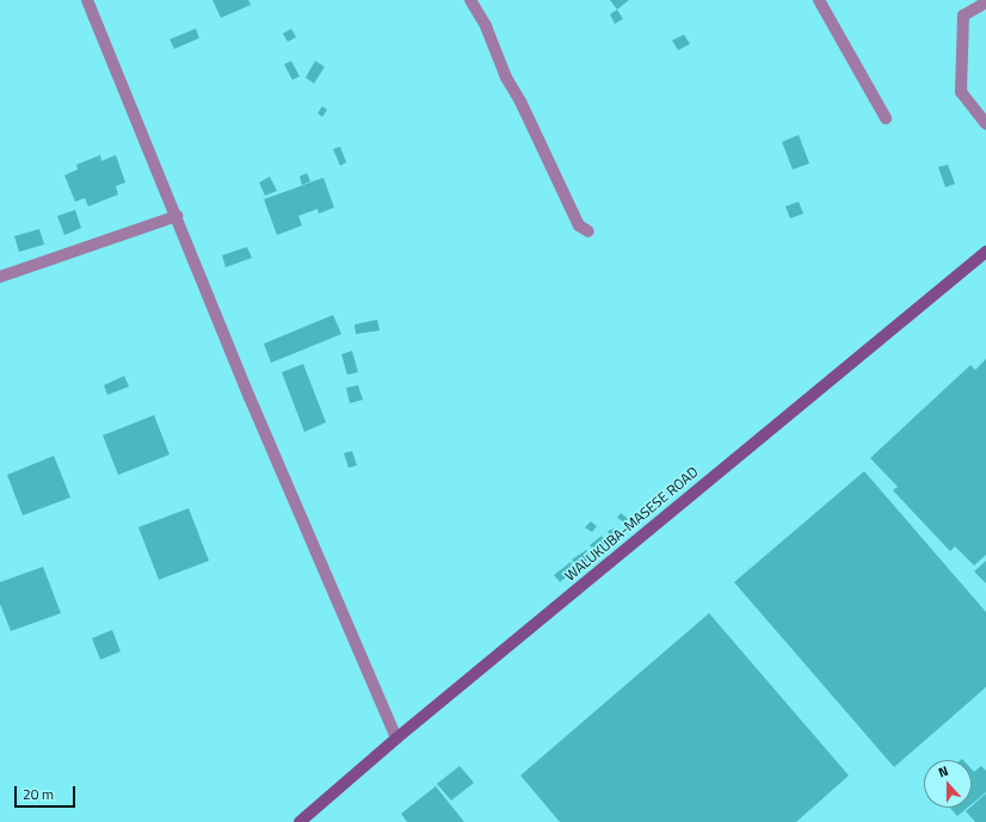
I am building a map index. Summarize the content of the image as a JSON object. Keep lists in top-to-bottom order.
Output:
{
  "streets": {
    "street": ["WALUKUBA-MASESE ROAD"]
  },
  "scale_bar": "20 m",
  "north": "top"
}
